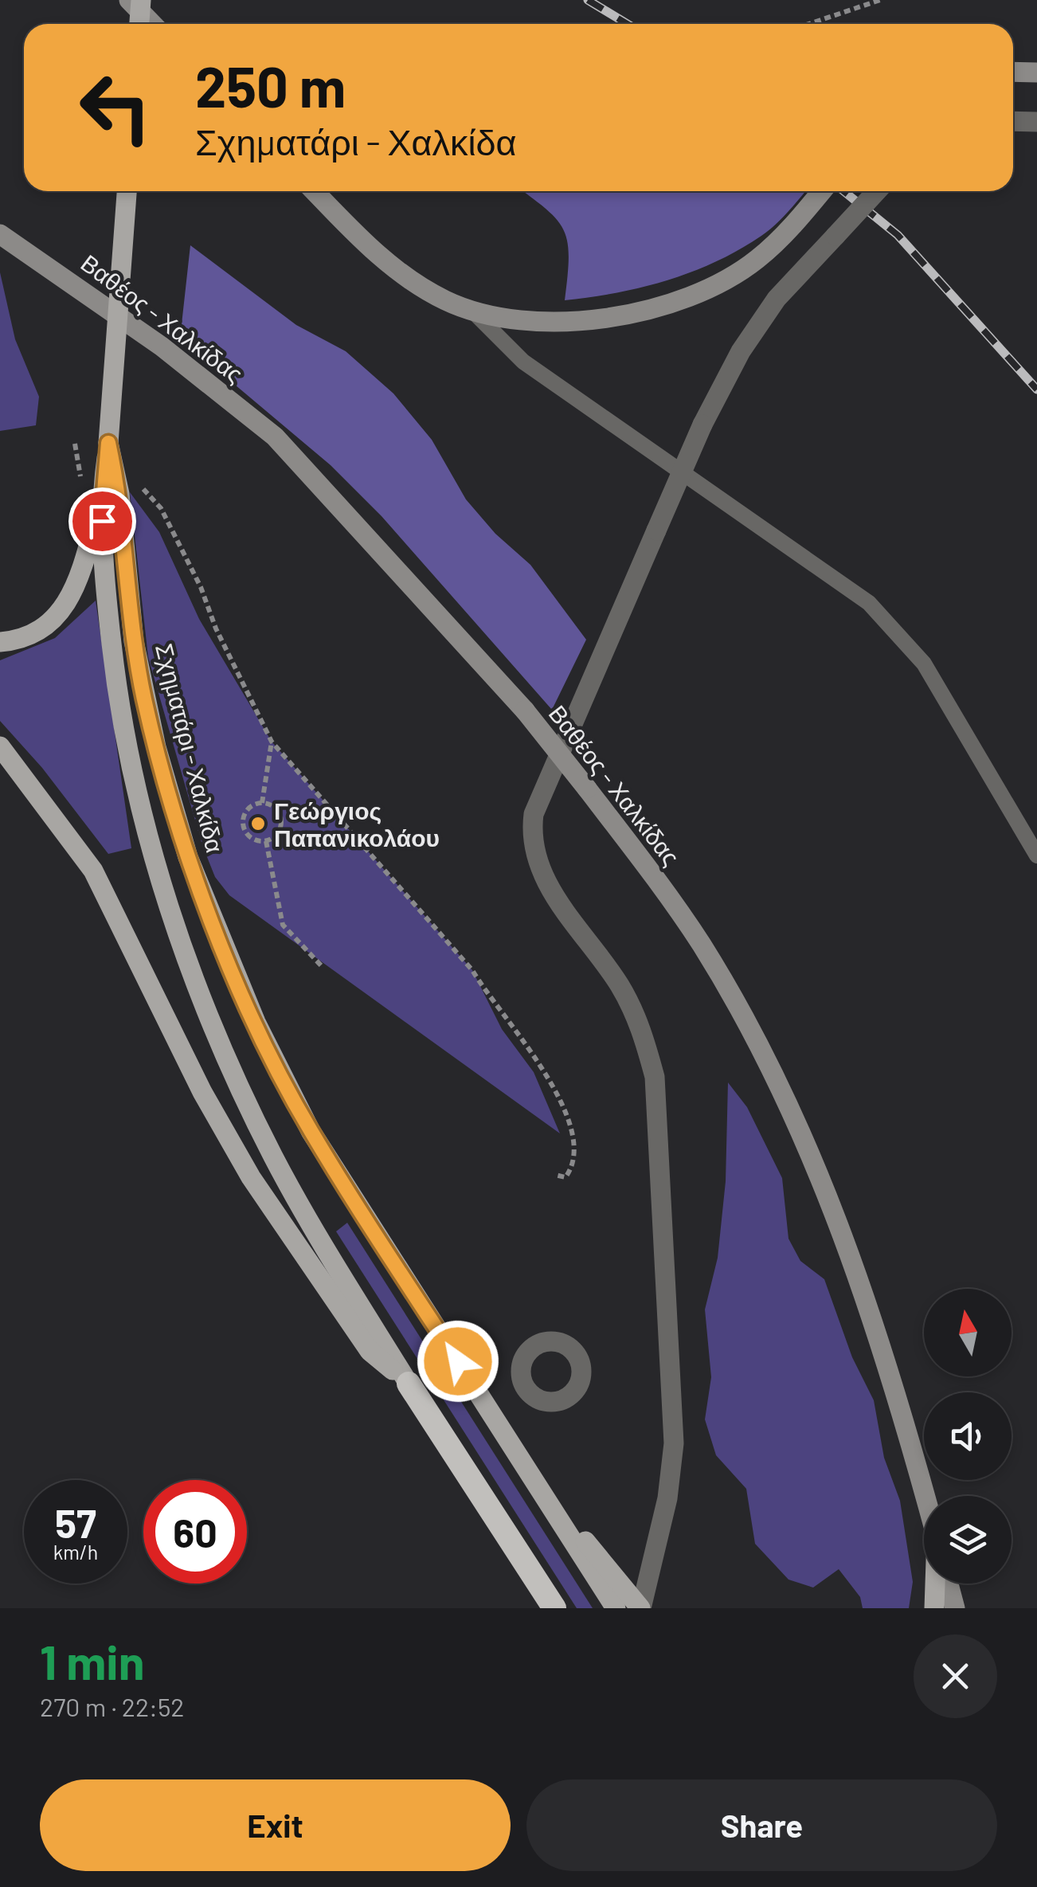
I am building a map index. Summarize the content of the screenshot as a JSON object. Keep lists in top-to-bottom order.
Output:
{
  "streets": {
    "main road": ["Βαθέος - Χαλκίδας", "Σχηματάρι - Χαλκίδα"]
  },
  "places": ["Γεώργιος Παπανικολάου"],
  "north": "top",
  "page": {
    "turn": ["250 m", "Σχηματάρι - Χαλκίδα"],
    "speed": "57 km/h",
    "limit": "60",
    "heading": ["1 min", "270 m · 22:52"],
    "buttons": ["Exit", "Share"]
  }
}
